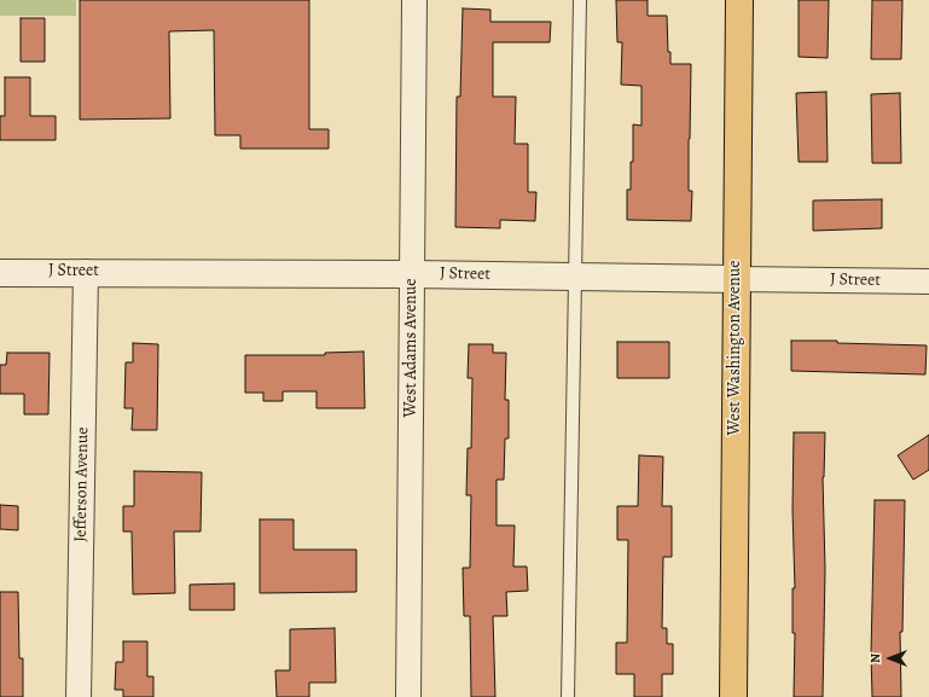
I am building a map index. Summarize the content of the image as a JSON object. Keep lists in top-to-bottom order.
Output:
{
  "streets": {
    "main road": ["West Washington Avenue"],
    "street": ["J Street", "West Adams Avenue", "Jefferson Avenue"]
  },
  "crossings": [
    ["J Street", "West Adams Avenue"],
    ["J Street", "West Washington Avenue"],
    ["J Street", "Jefferson Avenue"]
  ],
  "north": "left"
}
